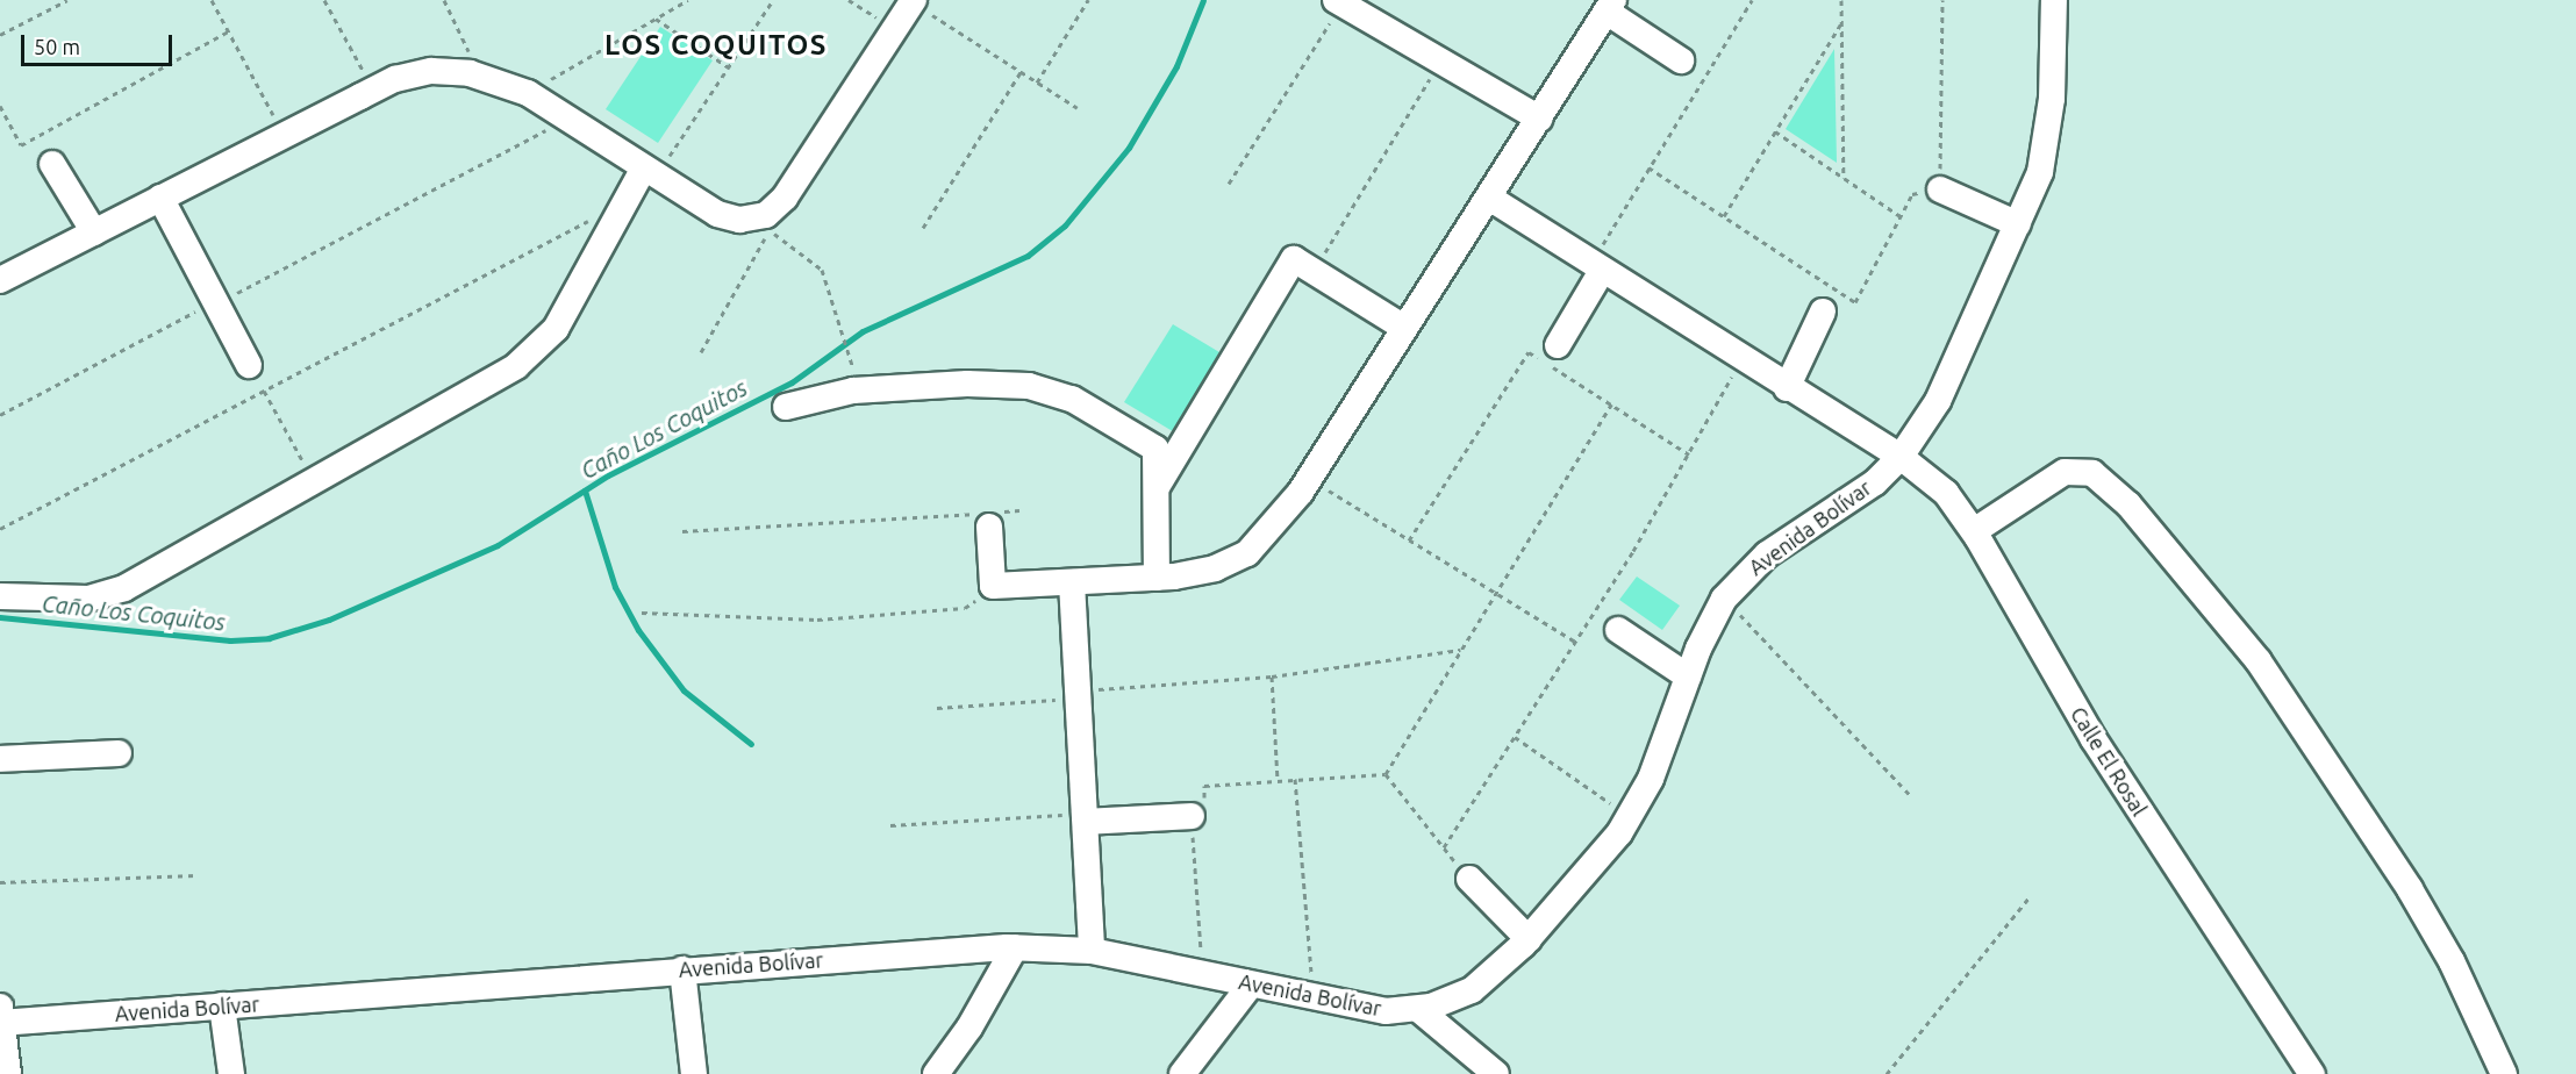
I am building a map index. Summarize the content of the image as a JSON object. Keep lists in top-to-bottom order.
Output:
{
  "streets": {
    "street": ["Avenida Bolívar", "Calle El Rosal"]
  },
  "crossings": [
    ["Avenida Bolívar", "Calle El Rosal"]
  ],
  "districts": ["LOS COQUITOS"],
  "water": ["Caño Los Coquitos"],
  "scale_bar": "50 m"
}
